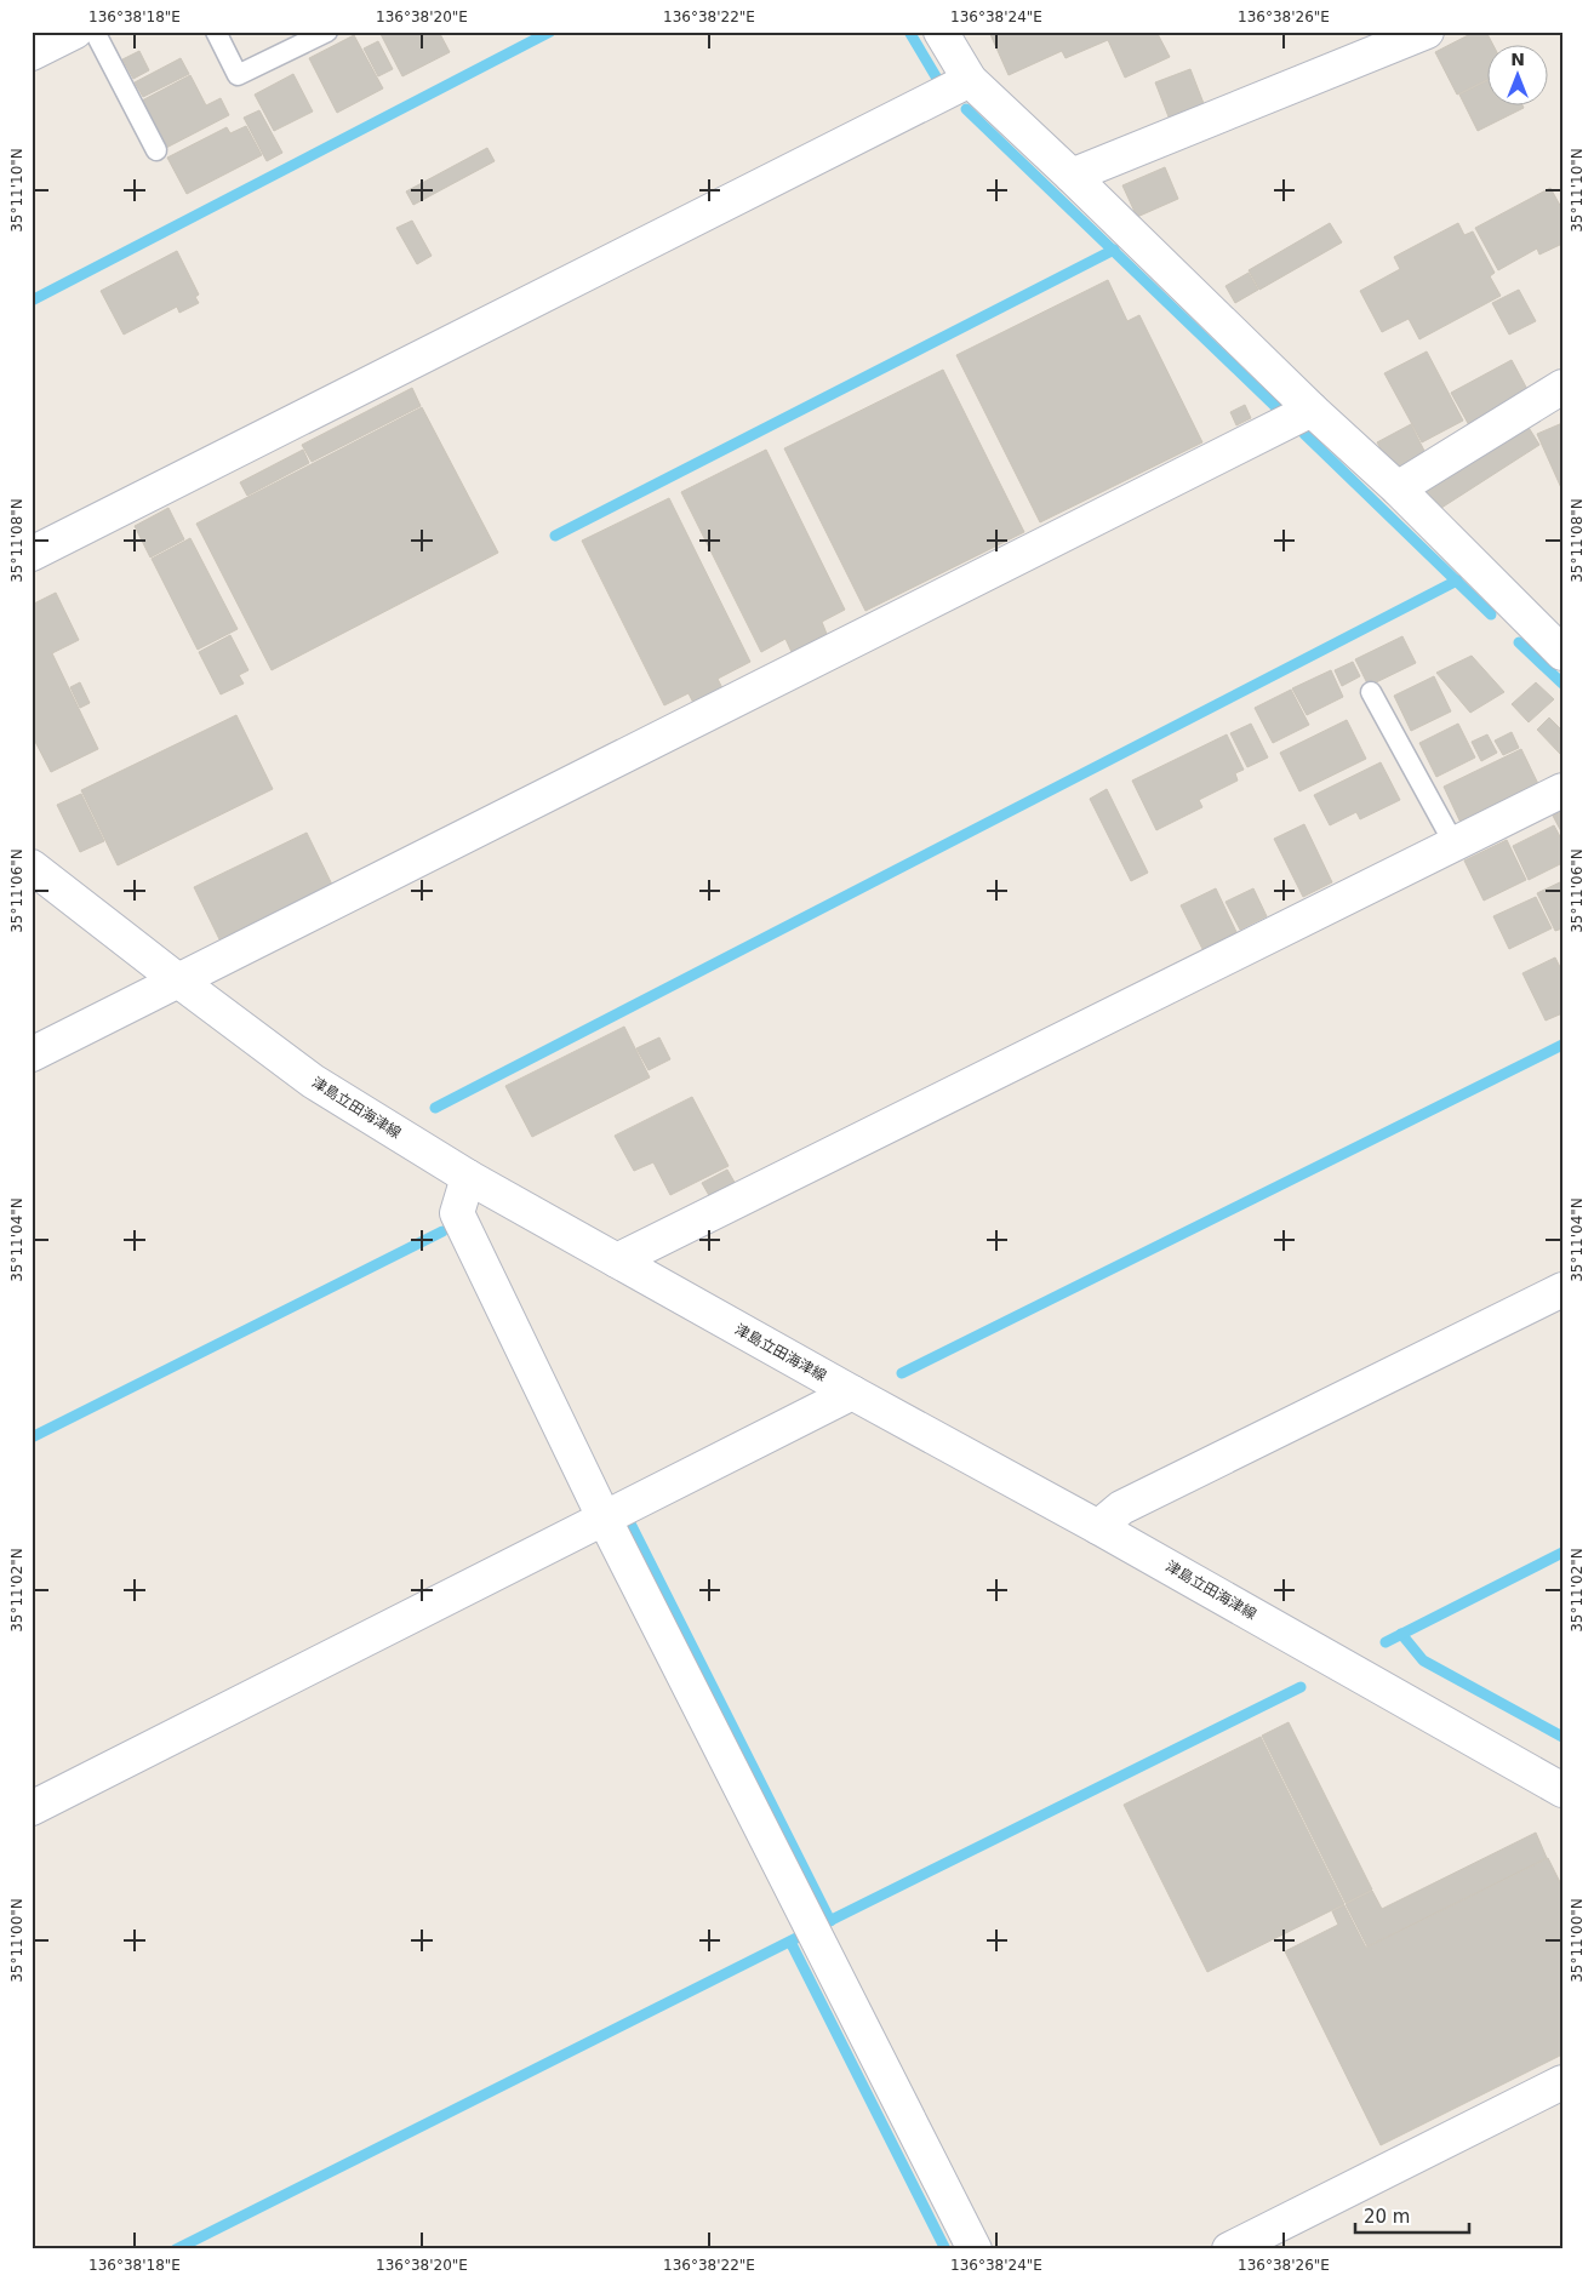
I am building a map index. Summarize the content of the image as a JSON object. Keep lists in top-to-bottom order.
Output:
{
  "streets": {
    "street": ["津島立田海津線"]
  },
  "scale_bar": "20 m",
  "north": "top",
  "coordinates": [
    "136°38'18\"E",
    "136°38'20\"E",
    "136°38'22\"E",
    "136°38'24\"E",
    "136°38'26\"E",
    "35°11'10\"N",
    "35°11'08\"N",
    "35°11'06\"N",
    "35°11'04\"N",
    "35°11'02\"N",
    "35°11'00\"N"
  ]
}
